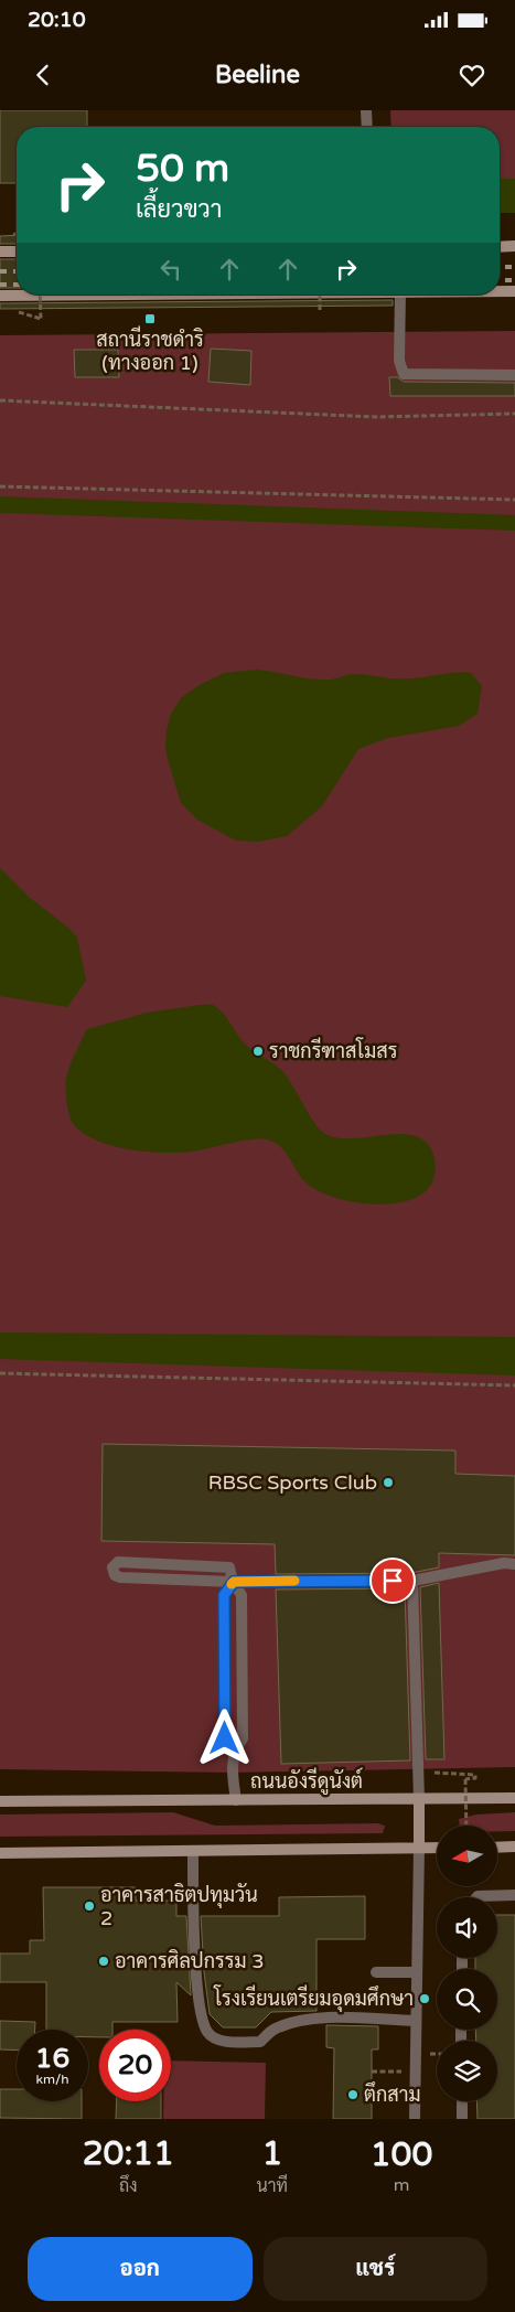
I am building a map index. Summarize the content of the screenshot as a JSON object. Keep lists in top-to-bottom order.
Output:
{
  "streets": {
    "main road": ["ถนนอังรีดูนังต์"]
  },
  "places": {
    "transit": ["สถานีราชดำริ (ทางออก 1)"],
    "other": [
      "ราชกรีฑาสโมสร",
      "RBSC Sports Club",
      "อาคารสาธิตปทุมวัน 2",
      "อาคารศิลปกรรม 3",
      "โรงเรียนเตรียมอุดมศึกษา",
      "ตึกสาม"
    ]
  },
  "north": "left",
  "page": {
    "status": "20:10",
    "header": "Beeline",
    "turn": ["50 m", "เลี้ยวขวา"],
    "speed": "16 km/h",
    "limit": "20",
    "eta": [
      "20:11",
      "ถึง",
      "1",
      "นาที",
      "100",
      "m"
    ],
    "buttons": ["ออก", "แชร์"]
  }
}
